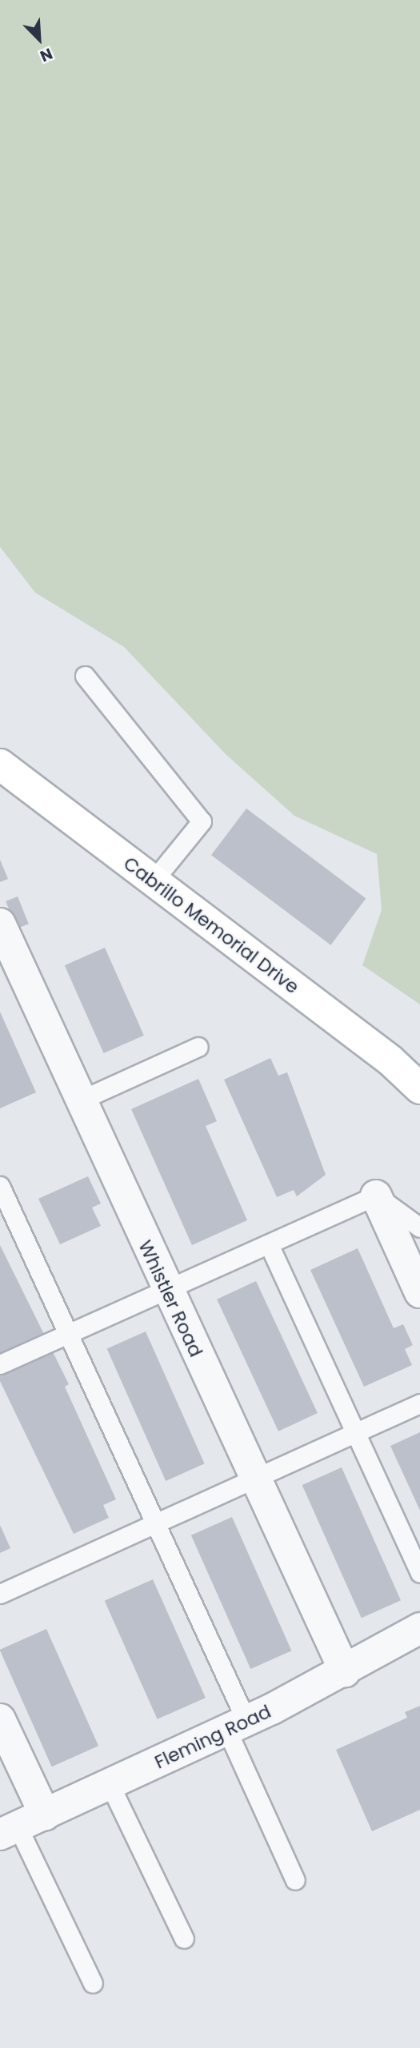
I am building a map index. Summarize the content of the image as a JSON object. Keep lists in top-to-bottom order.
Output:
{
  "streets": {
    "main road": ["Cabrillo Memorial Drive"],
    "street": ["Whistler Road", "Fleming Road"]
  },
  "crossings": [
    ["Whistler Road", "Fleming Road"]
  ],
  "north": "bottom right"
}
